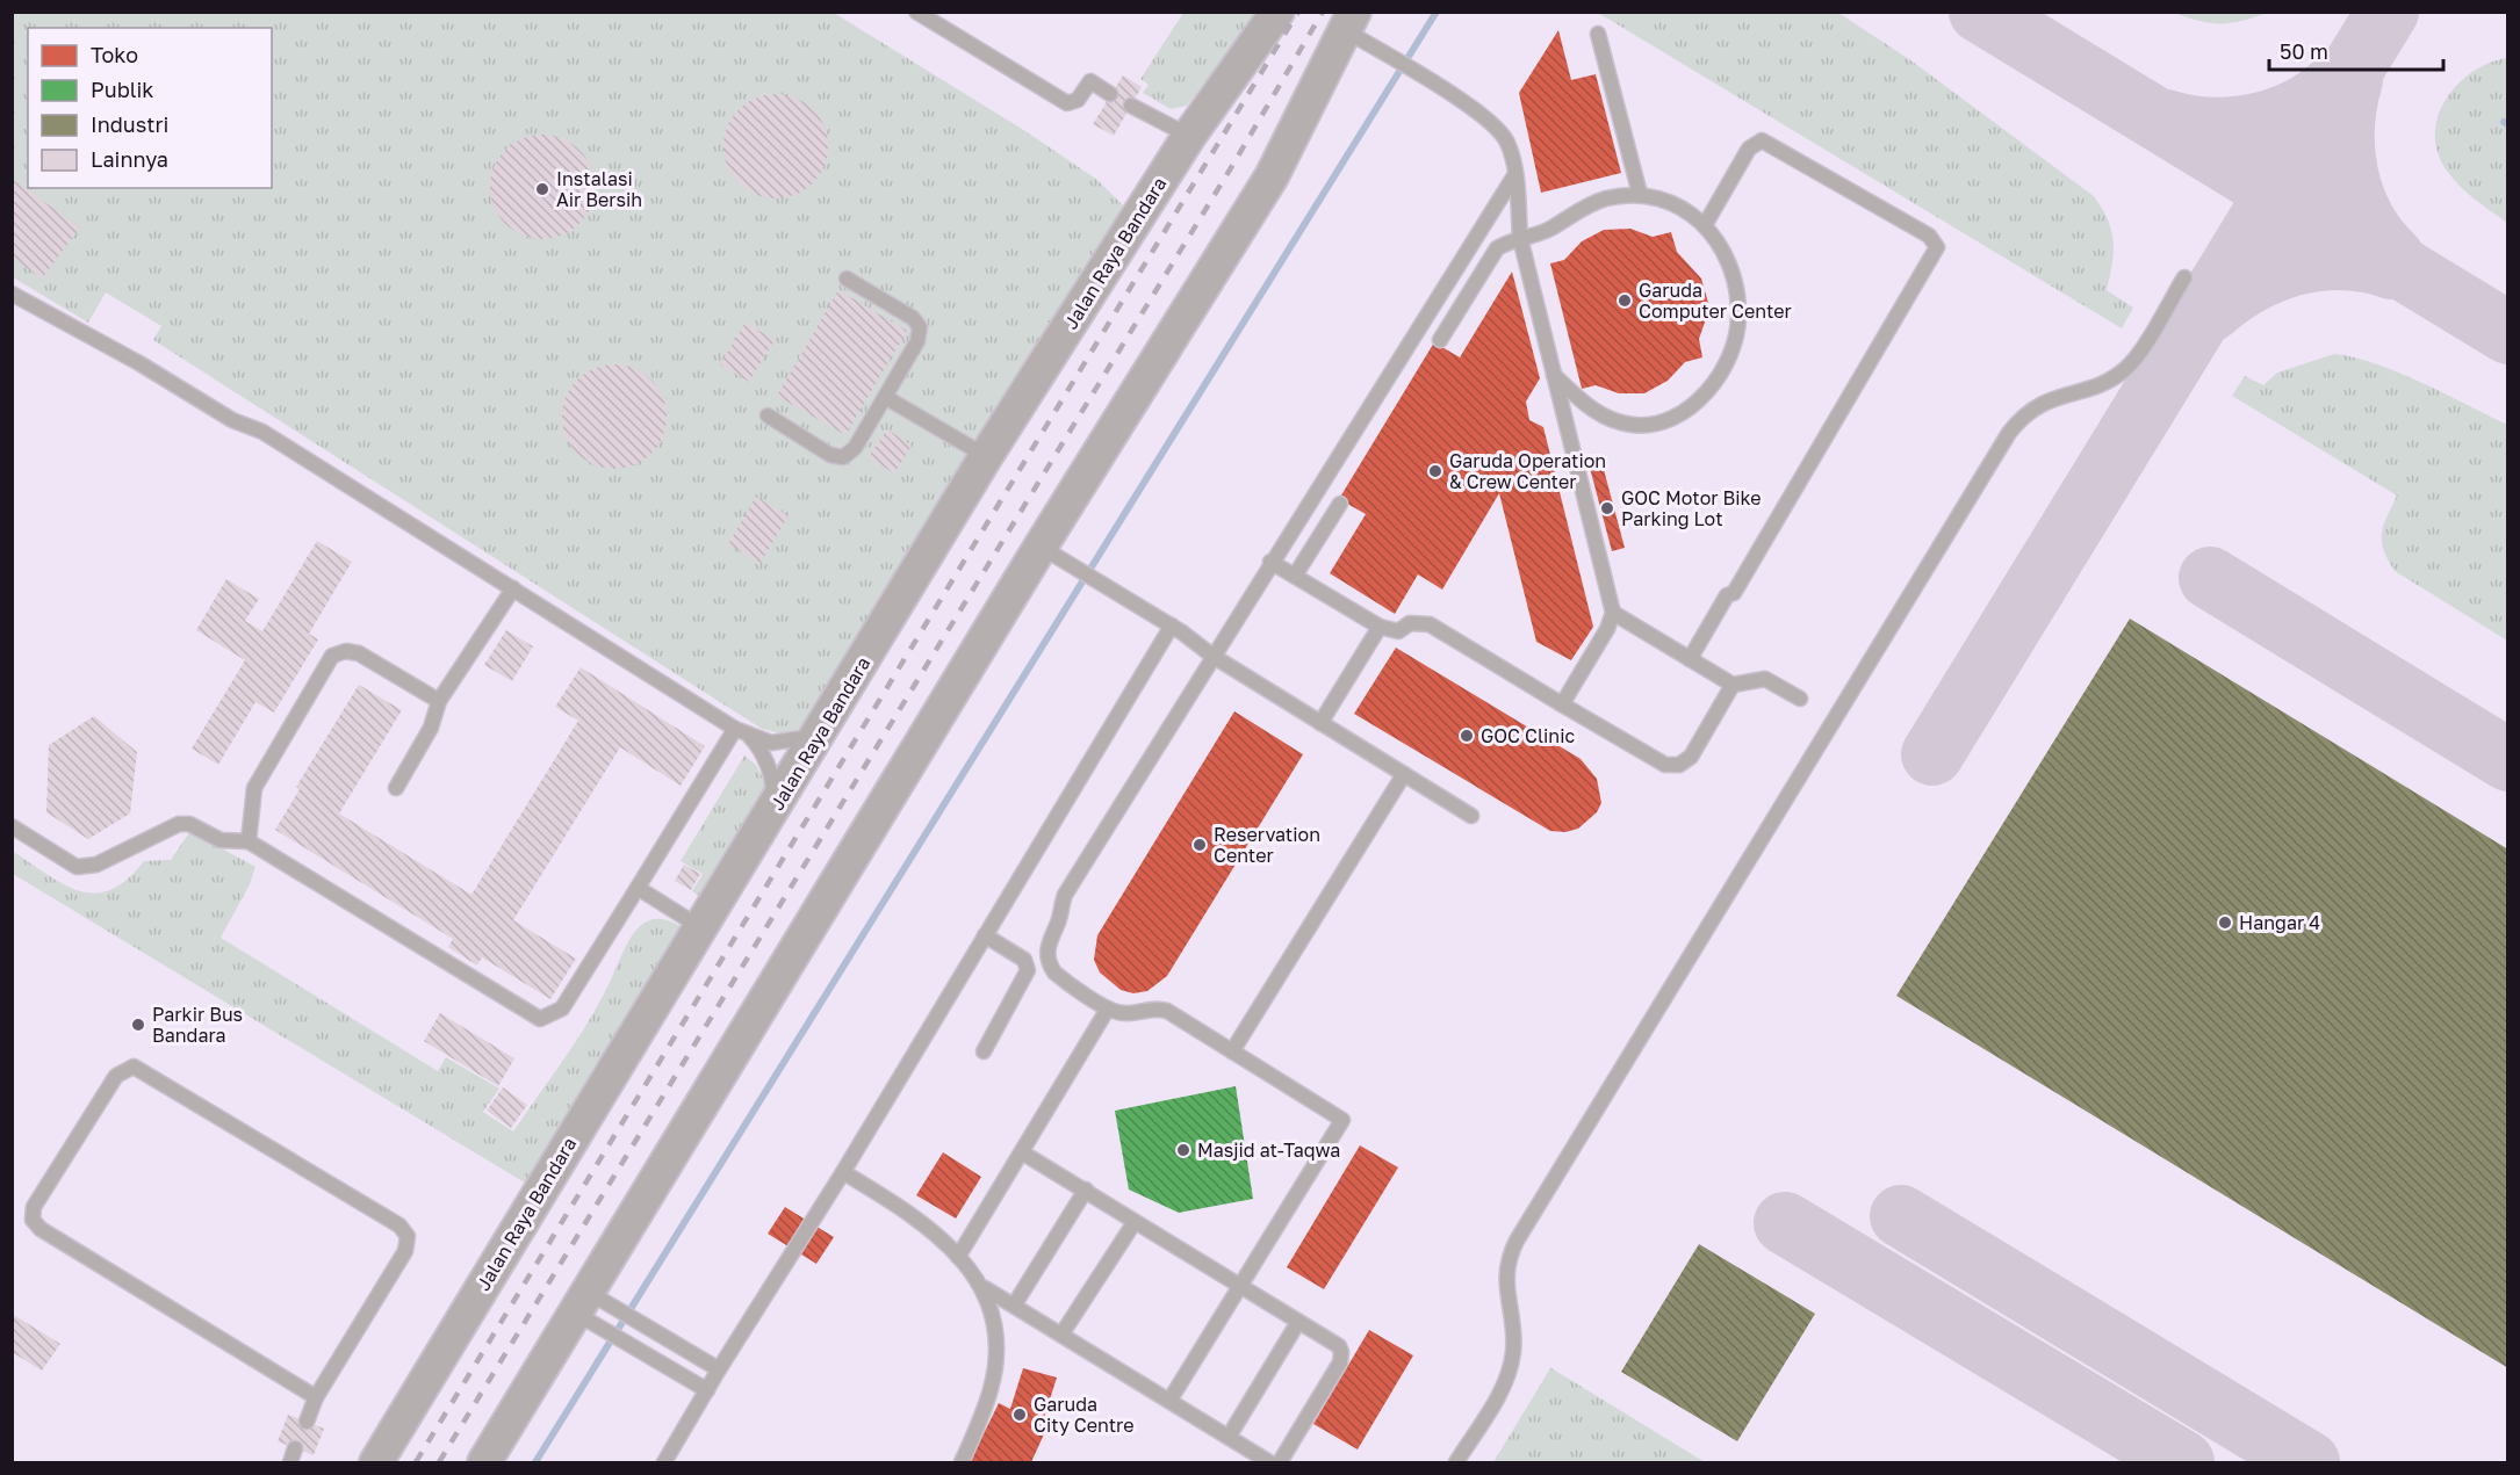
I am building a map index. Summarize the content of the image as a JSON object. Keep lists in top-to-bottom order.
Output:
{
  "streets": {
    "street": ["Jalan Raya Bandara"]
  },
  "places": [
    "Instalasi Air Bersih",
    "Garuda Computer Center",
    "Garuda Operation & Crew Center",
    "GOC Motor Bike Parking Lot",
    "GOC Clinic",
    "Reservation Center",
    "Hangar 4",
    "Parkir Bus Bandara",
    "Masjid at-Taqwa",
    "Garuda City Centre"
  ],
  "legend": [
    "Toko",
    "Publik",
    "Industri",
    "Lainnya"
  ],
  "scale_bar": "50 m"
}
